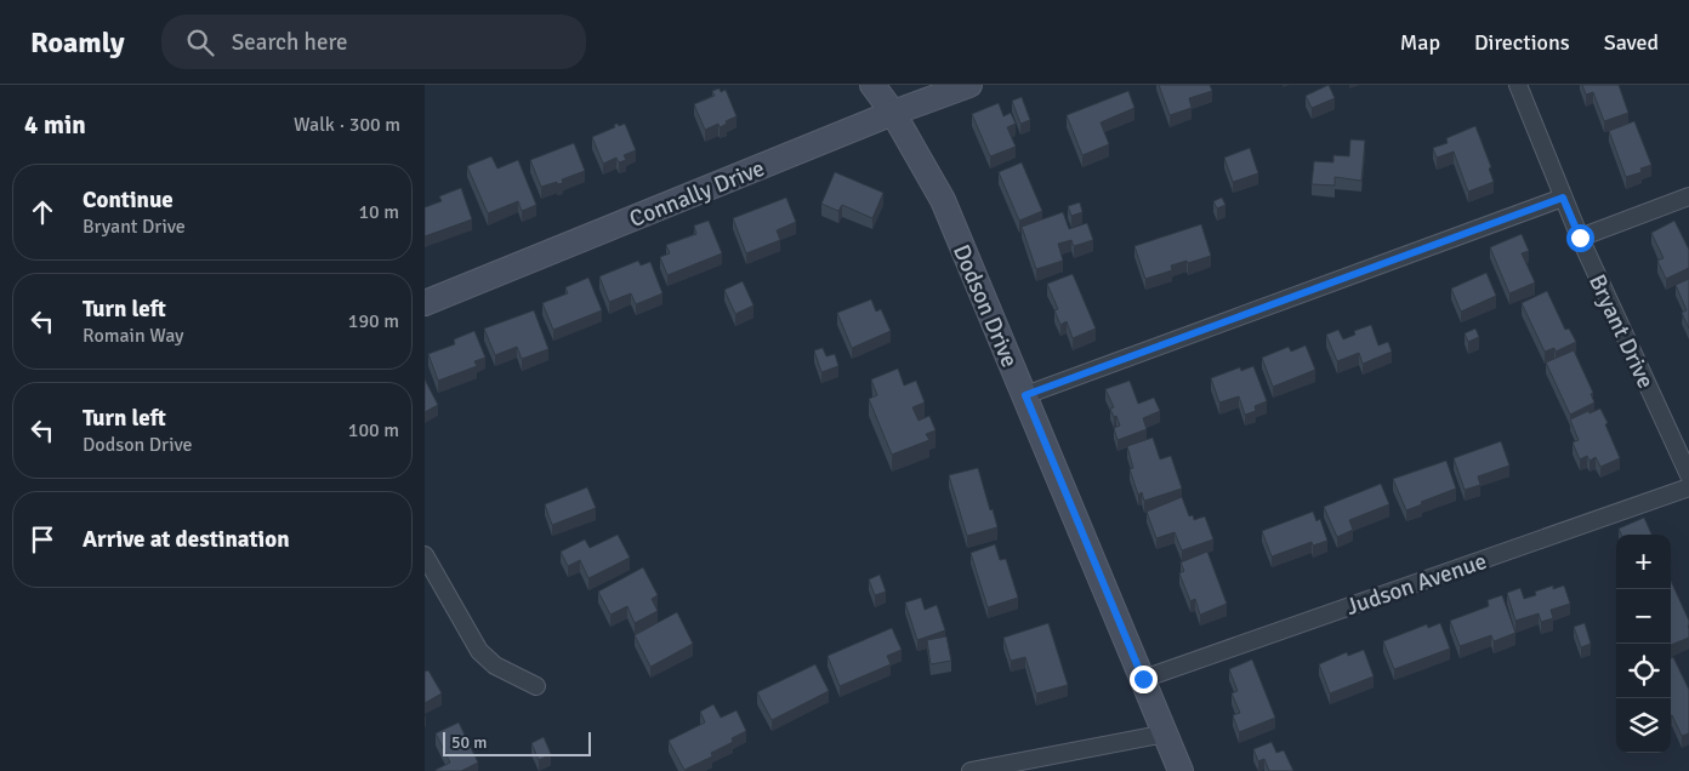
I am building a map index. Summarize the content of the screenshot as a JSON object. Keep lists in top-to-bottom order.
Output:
{
  "streets": {
    "street": [
      "Connally Drive",
      "Dodson Drive",
      "Bryant Drive",
      "Judson Avenue"
    ]
  },
  "crossings": [
    ["Connally Drive", "Dodson Drive"],
    ["Dodson Drive", "Judson Avenue"]
  ],
  "scale_bar": "50 m",
  "page": {
    "header": "Roamly",
    "search": "Search here",
    "nav": ["Map", "Directions", "Saved"],
    "heading": ["4 min", "Walk · 300 m"],
    "list": [
      ["Continue", "Bryant Drive", "10 m"],
      ["Turn left", "Romain Way", "190 m"],
      ["Turn left", "Dodson Drive", "100 m"],
      "Arrive at destination"
    ],
    "map_buttons": ["+", "−"],
    "scale": "50 m"
  }
}
